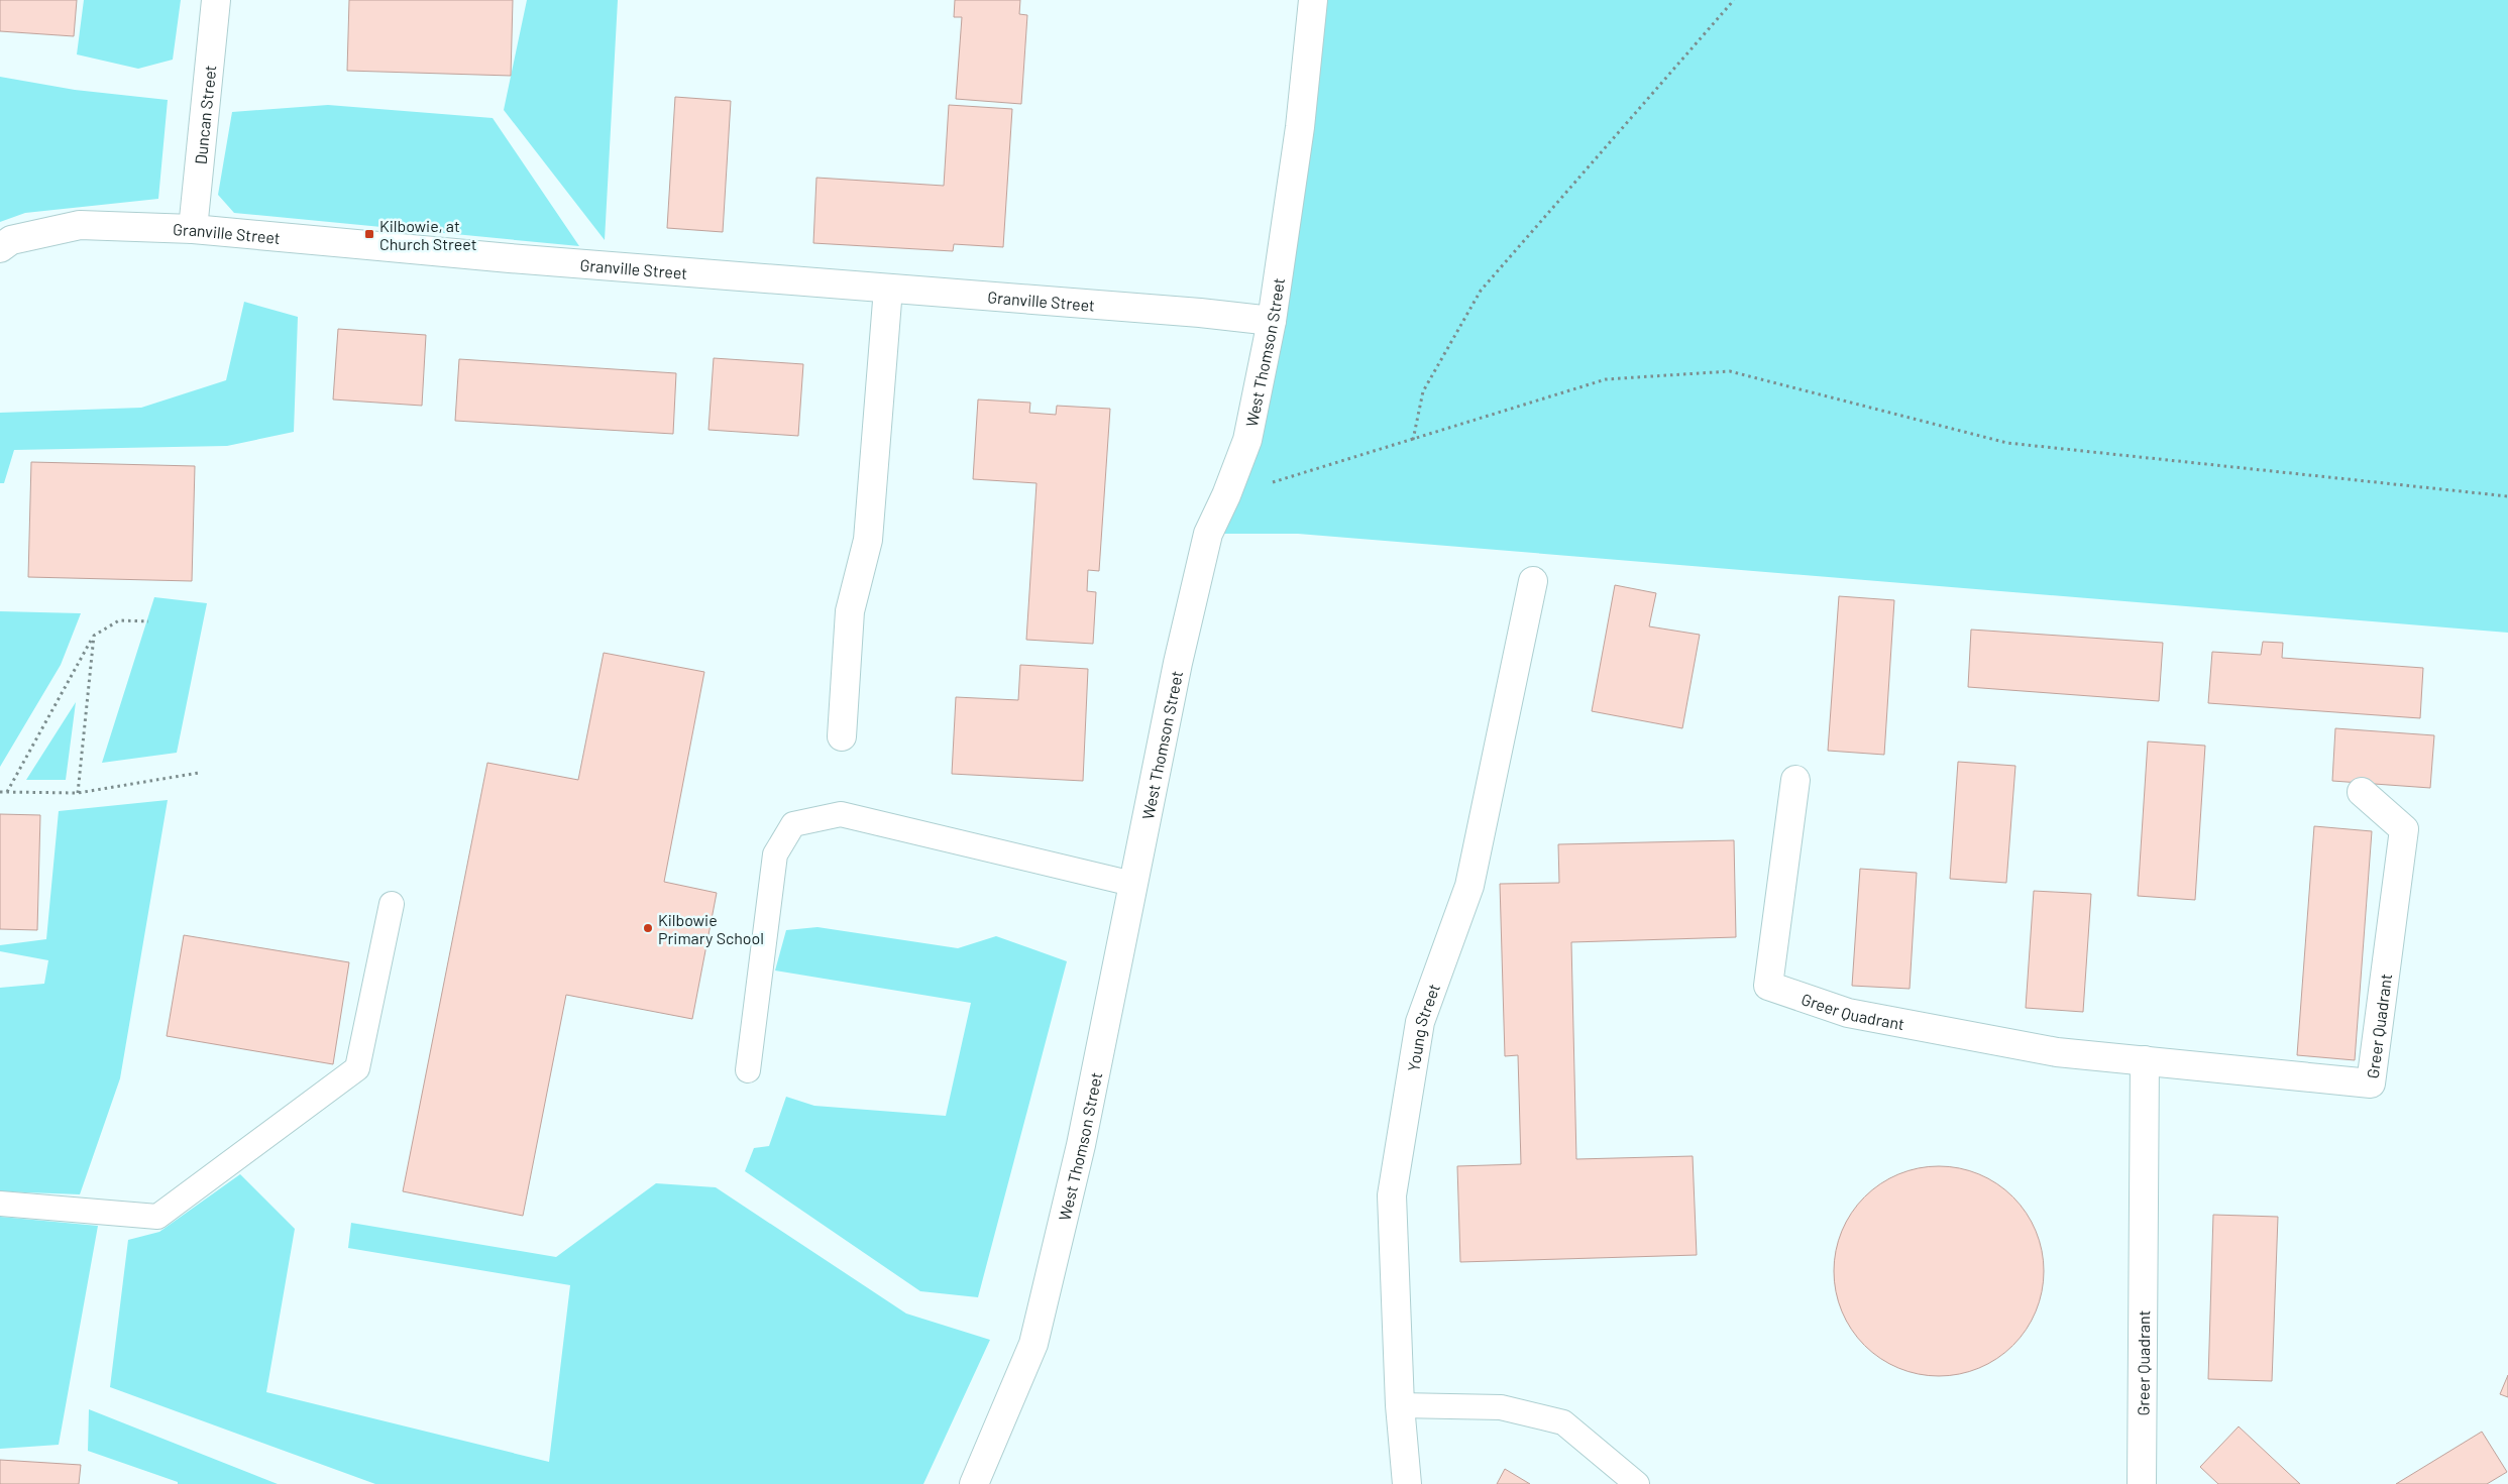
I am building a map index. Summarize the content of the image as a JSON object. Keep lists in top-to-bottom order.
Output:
{
  "streets": {
    "street": [
      "Duncan Street",
      "Granville Street",
      "West Thomson Street",
      "Greer Quadrant",
      "Young Street"
    ]
  },
  "crossings": [
    ["Duncan Street", "Granville Street"],
    ["Granville Street", "West Thomson Street"]
  ],
  "places": {
    "transit": ["Kilbowie, at Church Street"],
    "other": ["Kilbowie Primary School"]
  }
}
